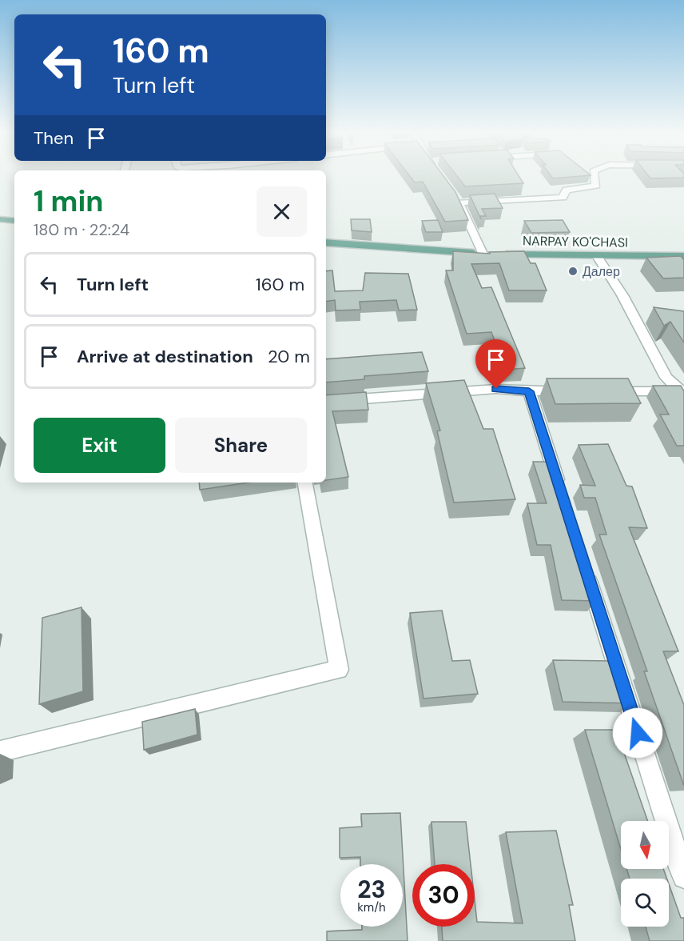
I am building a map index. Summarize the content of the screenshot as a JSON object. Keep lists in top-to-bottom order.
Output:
{
  "streets": {
    "main road": ["NARPAY KO'CHASI"]
  },
  "places": ["Далер"],
  "north": "bottom",
  "page": {
    "turn": ["160 m", "Turn left"],
    "then": "Then",
    "heading": ["1 min", "180 m · 22:24"],
    "list": [
      {
        "name": "Turn left",
        "value": "160 m"
      },
      {
        "name": "Arrive at destination",
        "value": "20 m"
      }
    ],
    "buttons": ["Exit", "Share"],
    "speed": "23 km/h",
    "limit": "30"
  }
}
